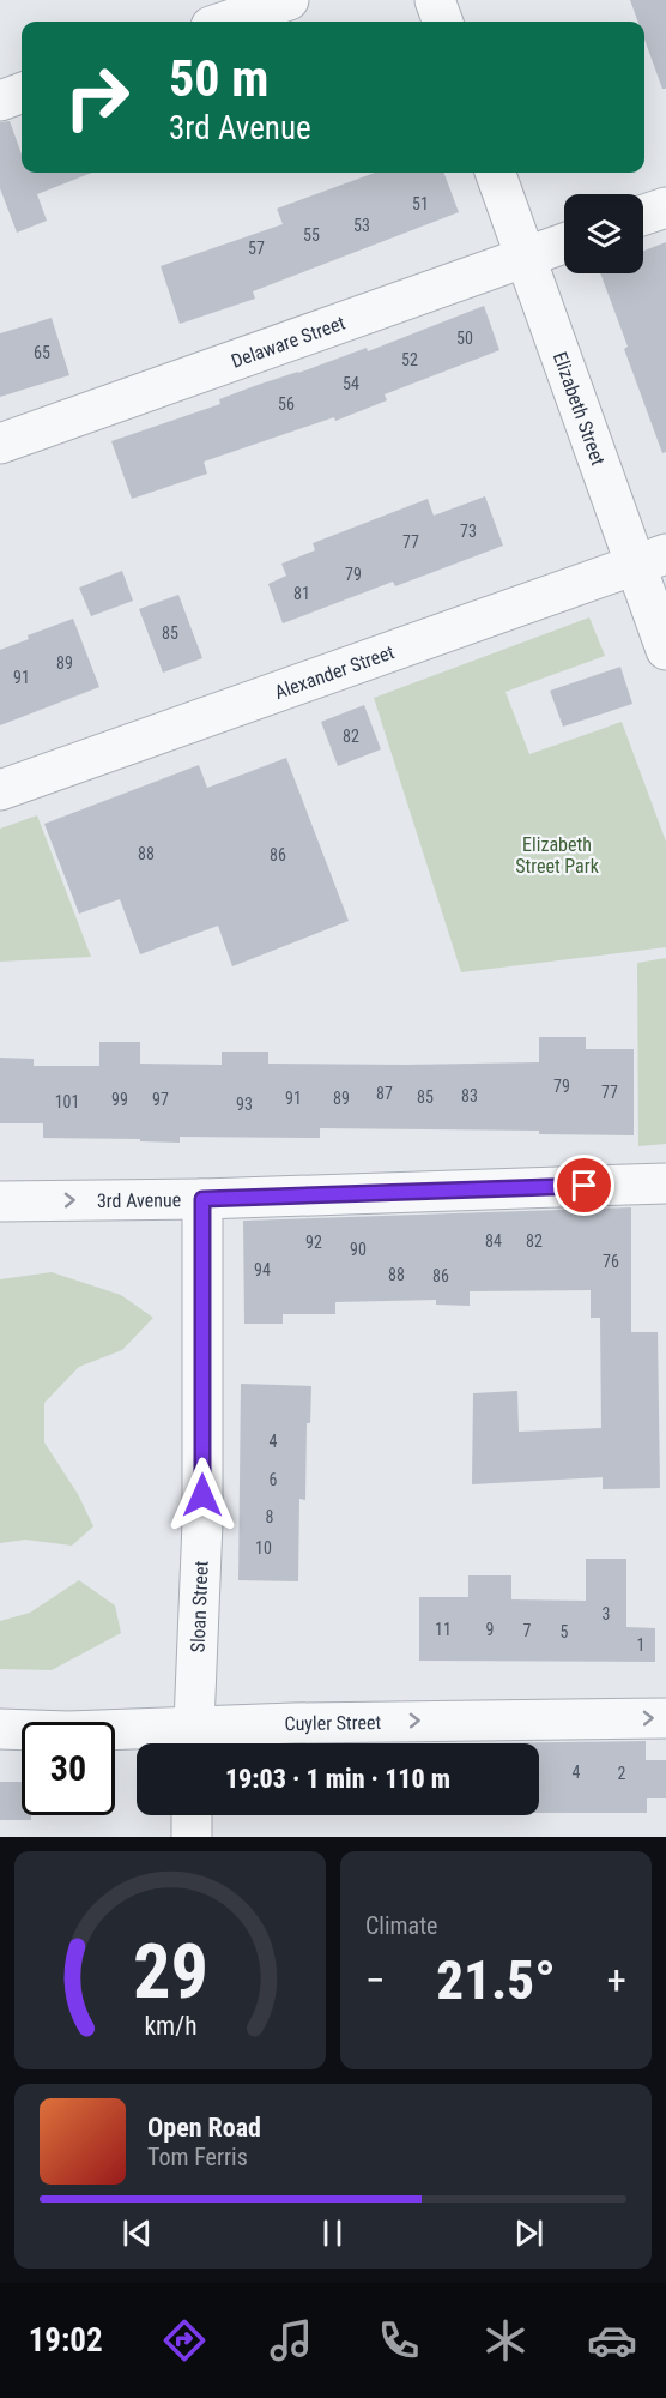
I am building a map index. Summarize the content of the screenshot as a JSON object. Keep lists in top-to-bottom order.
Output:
{
  "streets": {
    "street": [
      "Delaware Street",
      "Elizabeth Street",
      "Alexander Street",
      "3rd Avenue",
      "Sloan Street",
      "Cuyler Street"
    ]
  },
  "crossings": [
    ["Delaware Street", "Elizabeth Street"],
    ["Elizabeth Street", "Alexander Street"],
    ["3rd Avenue", "Sloan Street"],
    ["Sloan Street", "Cuyler Street"]
  ],
  "one_way": ["Cuyler Street"],
  "parks": ["Elizabeth Street Park"],
  "house_numbers": [
    "51",
    "53",
    "55",
    "57",
    "50",
    "65",
    "52",
    "54",
    "56",
    "73",
    "77",
    "79",
    "81",
    "85",
    "89",
    "91",
    "82",
    "88",
    "86",
    "79",
    "77",
    "87",
    "83",
    "85",
    "91",
    "89",
    "99",
    "97",
    "101",
    "93",
    "84",
    "82",
    "92",
    "90",
    "76",
    "94",
    "88",
    "86",
    "4",
    "6",
    "8",
    "10",
    "3",
    "11",
    "9",
    "7",
    "5",
    "1",
    "4",
    "2"
  ],
  "page": {
    "turn": ["50 m", "3rd Avenue"],
    "limit": "30",
    "trip": "19:03 · 1 min · 110 m",
    "tile": "Climate",
    "heat": ["−", "21.5°", "+"],
    "song": ["Open Road", "Tom Ferris"],
    "tabs": "19:02",
    "gauge": ["29", "km/h"]
  }
}
